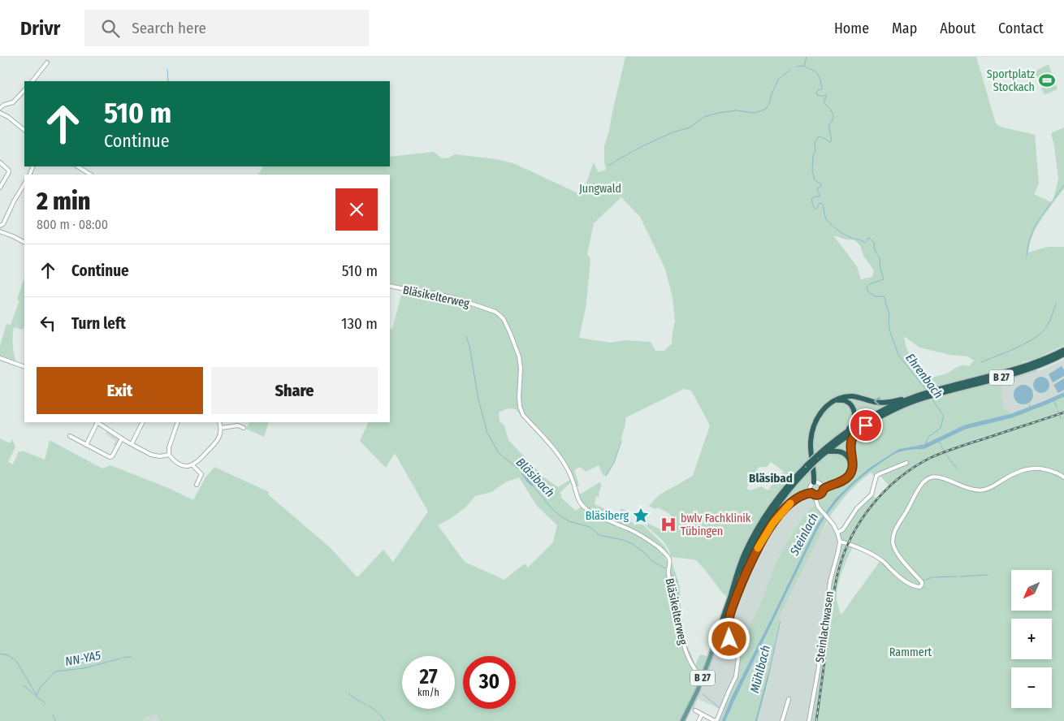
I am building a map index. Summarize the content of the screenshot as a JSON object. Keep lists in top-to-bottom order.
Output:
{
  "streets": {
    "highway": ["B 27"],
    "street": ["Bläsikelterweg", "Steinlachwasen"]
  },
  "crossings": [
    ["Bläsikelterweg", "B 27"]
  ],
  "districts": ["Bläsibad"],
  "water": [
    "Ehrenbach",
    "Bläsibach",
    "Steinlach",
    "NN-YA5",
    "Mühlbach"
  ],
  "parks": ["Jungwald", "Rammert"],
  "places": {
    "sports": ["Sportplatz Stockach"],
    "place": ["Bläsiberg"],
    "hospital": ["bwlv Fachklinik Tübingen"]
  },
  "north": "bottom left",
  "page": {
    "header": "Drivr",
    "search": "Search here",
    "nav": [
      "Home",
      "Map",
      "About",
      "Contact"
    ],
    "turn": ["510 m", "Continue"],
    "heading": ["2 min", "800 m · 08:00"],
    "list": [
      {
        "name": "Continue",
        "value": "510 m"
      },
      {
        "name": "Turn left",
        "value": "130 m"
      }
    ],
    "buttons": ["Exit", "Share"],
    "map_buttons": ["+", "−"],
    "speed": "27 km/h",
    "limit": "30"
  }
}
